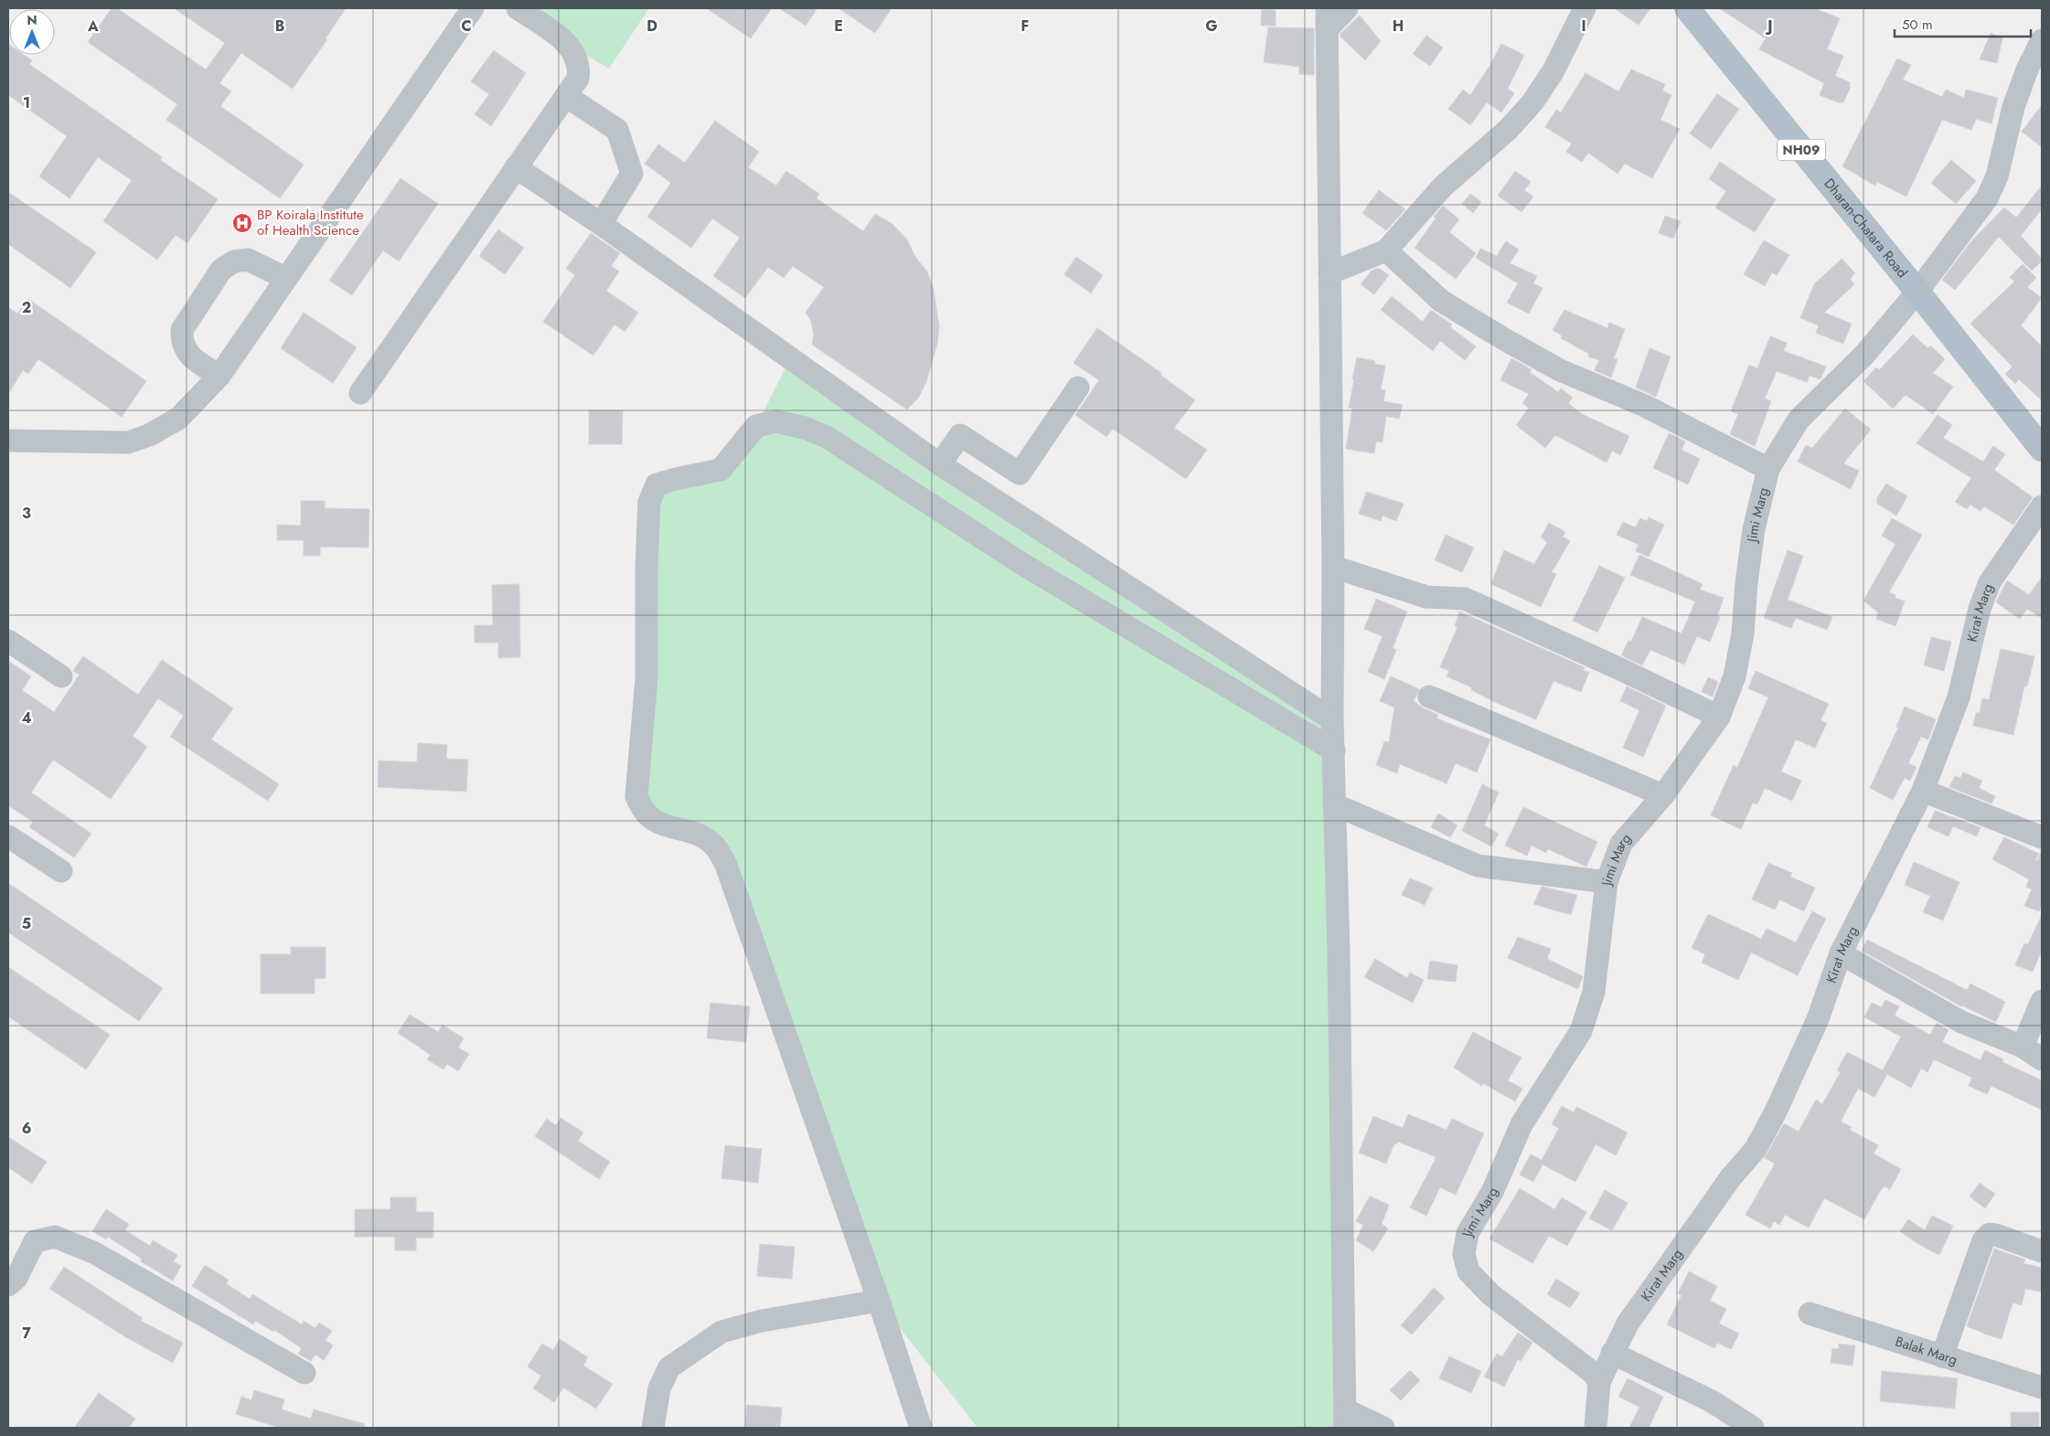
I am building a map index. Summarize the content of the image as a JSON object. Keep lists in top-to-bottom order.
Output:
{
  "streets": {
    "main road": ["NH09", "Dharan-Chatara Road"],
    "street": ["Jimi Marg", "Kirat Marg", "Balak Marg"]
  },
  "crossings": [
    ["Dharan-Chatara Road", "Jimi Marg"],
    ["Jimi Marg", "Kirat Marg"]
  ],
  "places": {
    "hospital": ["BP Koirala Institute of Health Science"]
  },
  "scale_bar": "50 m",
  "north": "top",
  "grid": {
    "columns": [
      "A",
      "B",
      "C",
      "D",
      "E",
      "F",
      "G",
      "H",
      "I",
      "J"
    ],
    "rows": [
      "1",
      "2",
      "3",
      "4",
      "5",
      "6",
      "7"
    ]
  }
}
